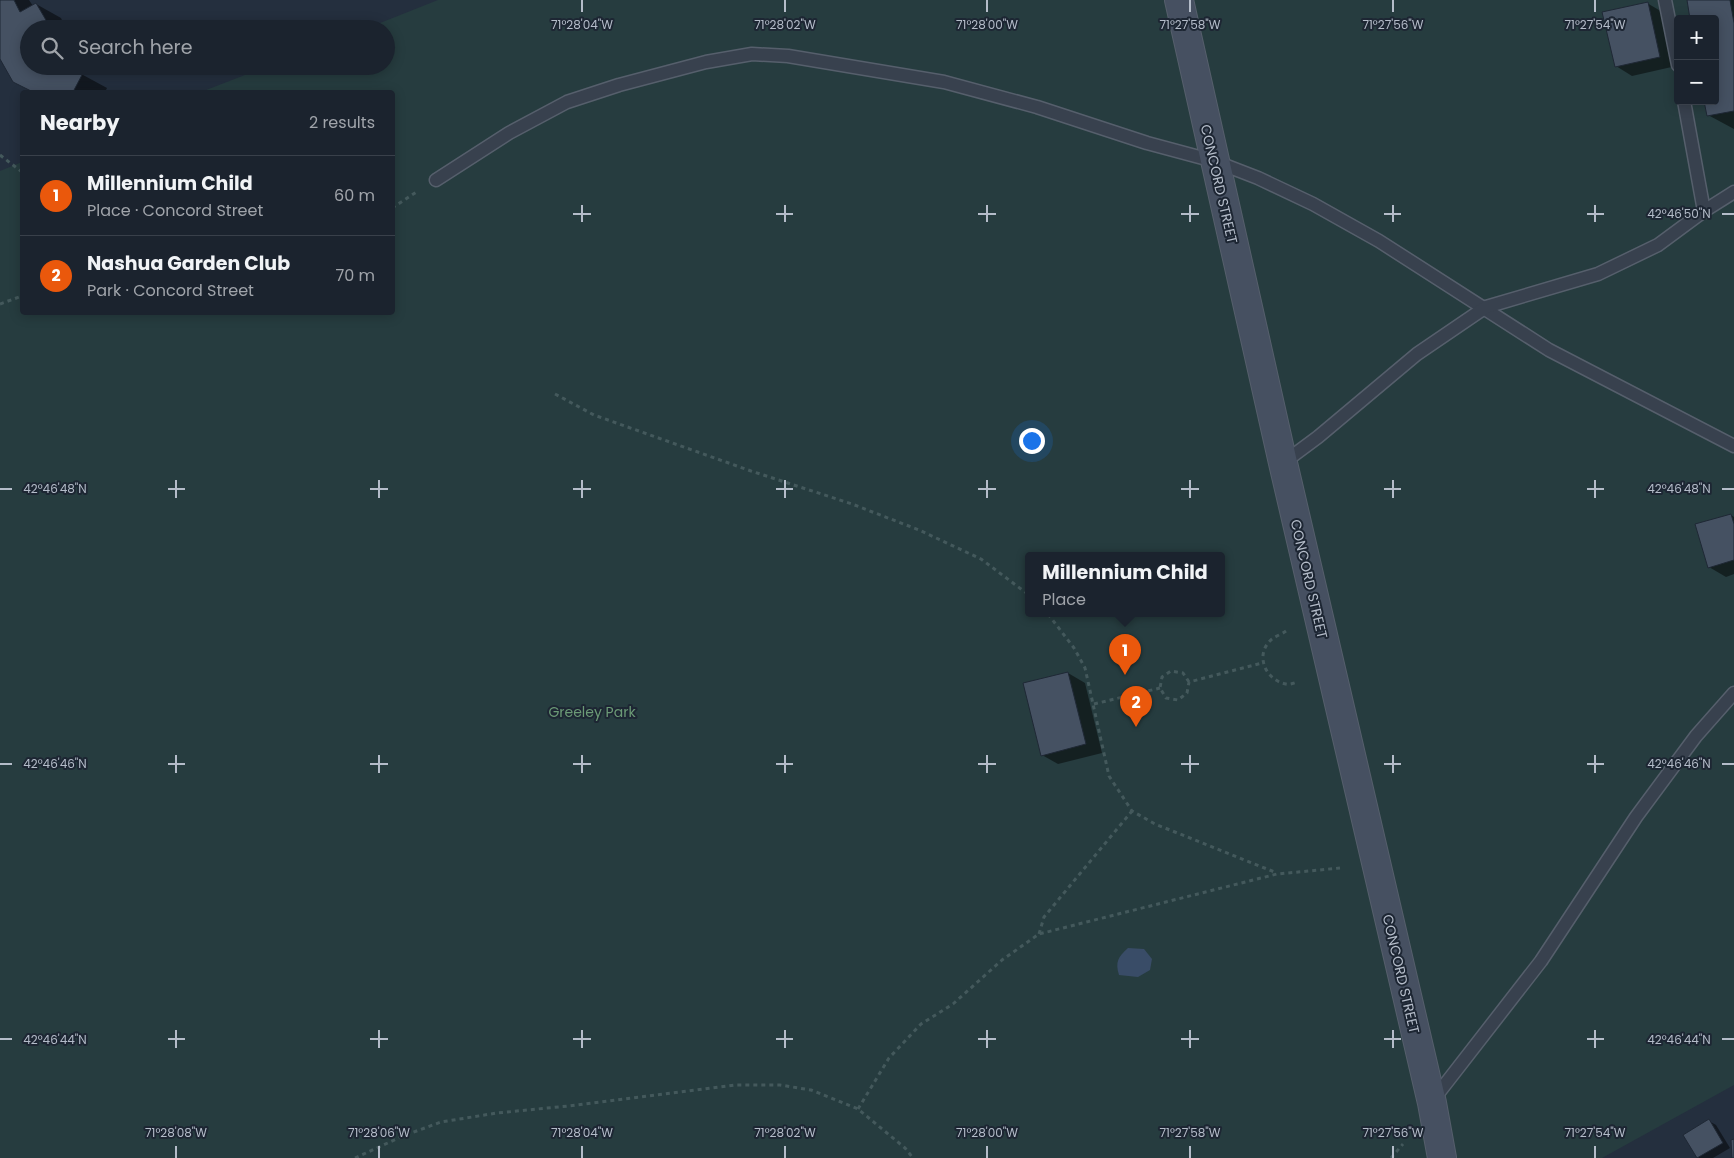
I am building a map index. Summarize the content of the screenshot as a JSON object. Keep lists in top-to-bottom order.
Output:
{
  "streets": {
    "main road": ["CONCORD STREET"]
  },
  "parks": ["Greeley Park"],
  "page": {
    "map_buttons": ["+", "−"],
    "search": "Search here",
    "heading": ["Nearby", "2 results"],
    "list": [
      {
        "mark": "1",
        "name": "Millennium Child",
        "note": "Place · Concord Street",
        "value": "60 m"
      },
      {
        "mark": "2",
        "name": "Nashua Garden Club",
        "note": "Park · Concord Street",
        "value": "70 m"
      }
    ],
    "popup": ["Millennium Child", "Place"],
    "pins": ["1", "2"]
  },
  "coordinates": [
    "71°28'04\"W",
    "71°28'02\"W",
    "71°28'00\"W",
    "71°27'58\"W",
    "71°27'56\"W",
    "71°27'54\"W",
    "42°46'50\"N",
    "42°46'48\"N",
    "42°46'46\"N",
    "42°46'44\"N",
    "71°28'08\"W",
    "71°28'06\"W"
  ]
}
